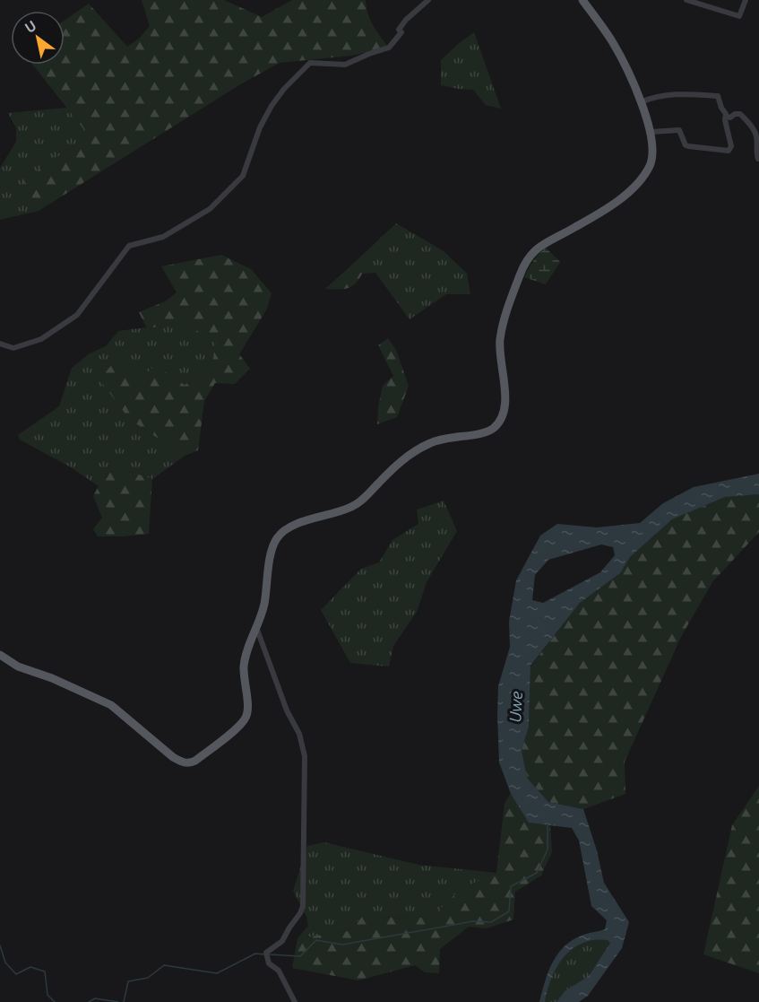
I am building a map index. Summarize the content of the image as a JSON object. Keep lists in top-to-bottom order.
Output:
{
  "water": ["Uwe"],
  "north": "top left"
}
